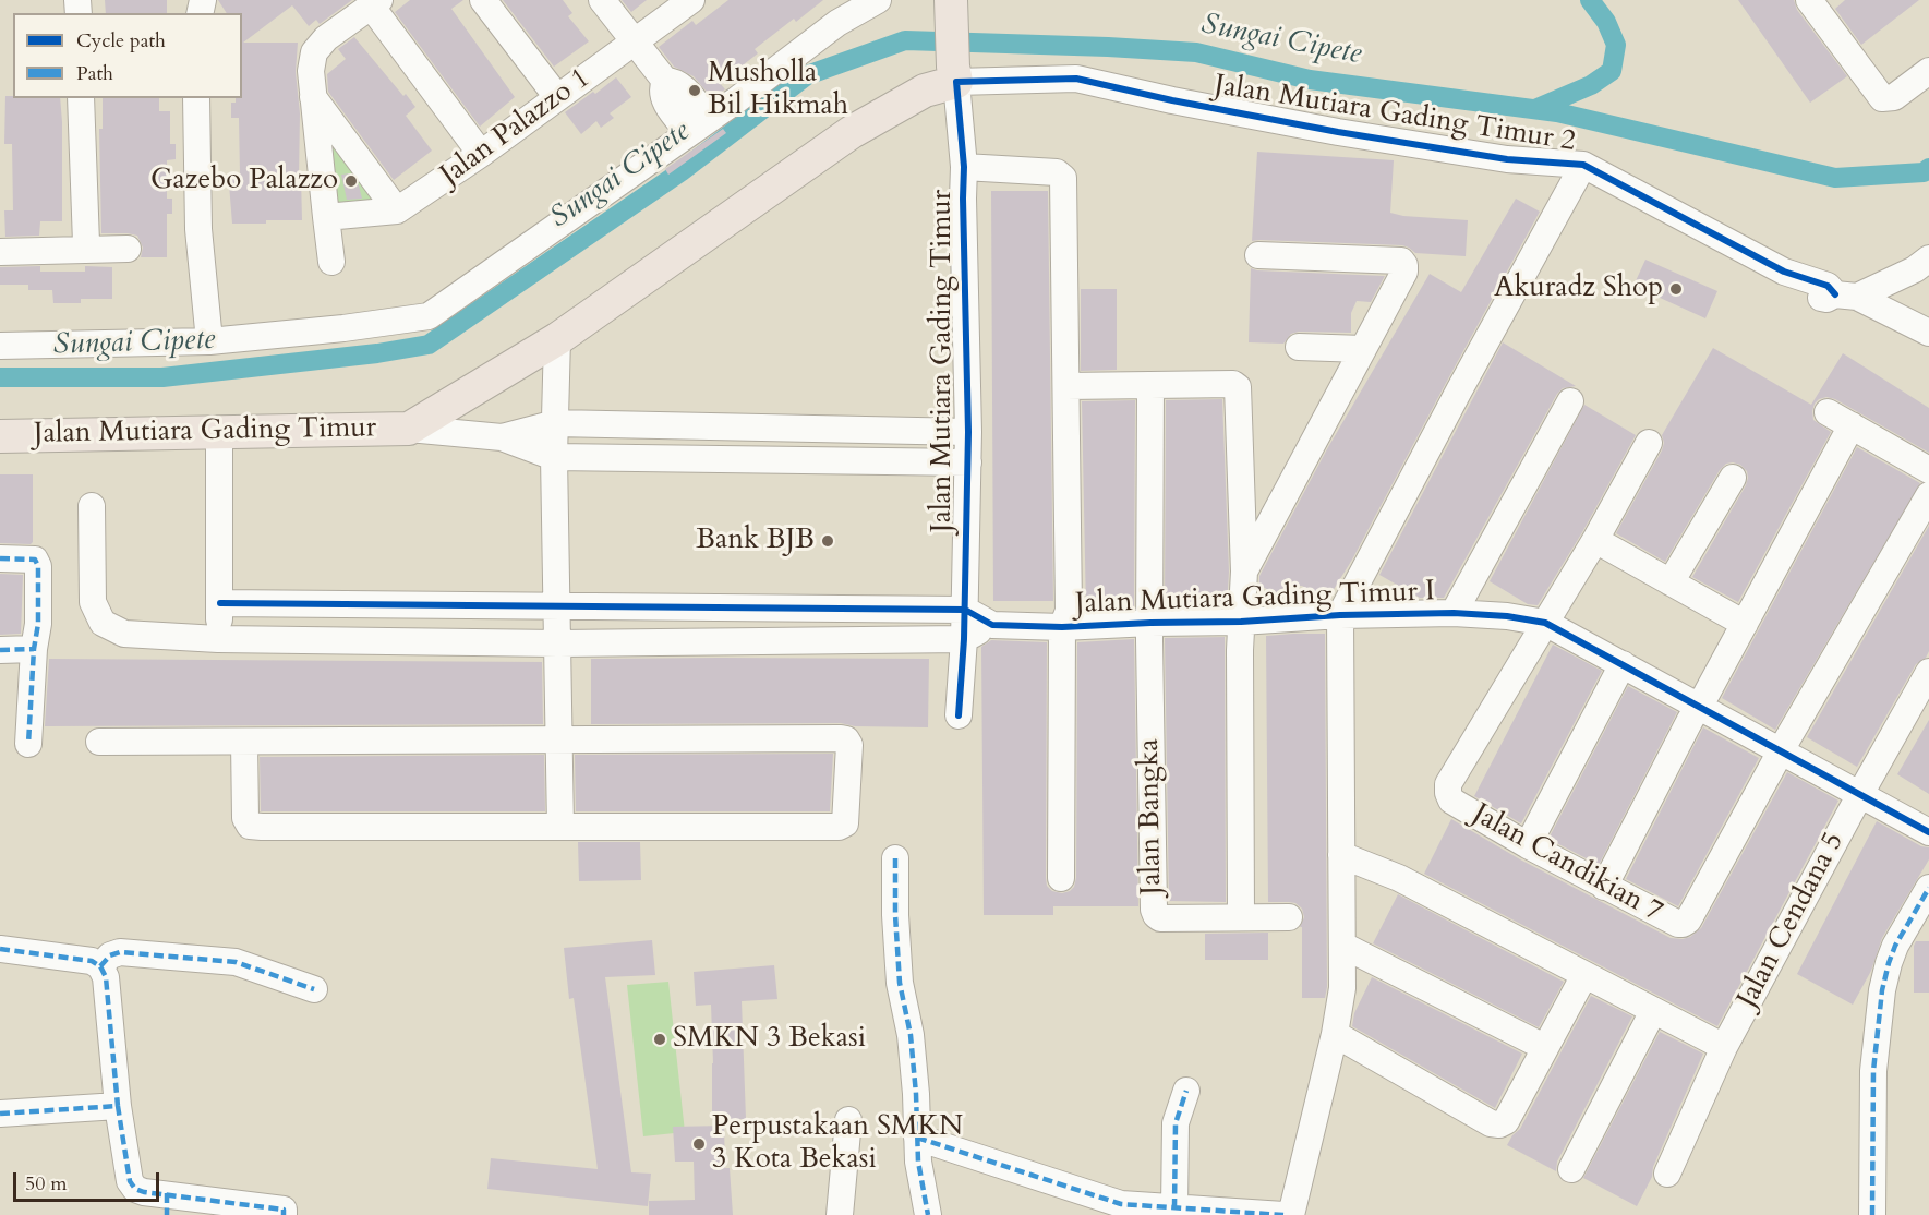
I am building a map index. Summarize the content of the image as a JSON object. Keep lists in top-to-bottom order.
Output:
{
  "streets": {
    "main road": ["Jalan Mutiara Gading Timur"],
    "street": [
      "Jalan Mutiara Gading Timur 2",
      "Jalan Palazzo 1",
      "Jalan Mutiara Gading Timur I",
      "Jalan Bangka",
      "Jalan Candikian 7",
      "Jalan Cendana 5"
    ]
  },
  "crossings": [
    ["Jalan Mutiara Gading Timur 2", "Jalan Mutiara Gading Timur"],
    ["Jalan Mutiara Gading Timur", "Jalan Mutiara Gading Timur I"],
    ["Jalan Mutiara Gading Timur I", "Jalan Bangka"],
    ["Jalan Mutiara Gading Timur I", "Jalan Candikian 7"],
    ["Jalan Mutiara Gading Timur I", "Jalan Cendana 5"]
  ],
  "water": ["Sungai Cipete"],
  "places": [
    "Musholla Bil Hikmah",
    "Gazebo Palazzo",
    "Akuradz Shop",
    "Bank BJB",
    "SMKN 3 Bekasi",
    "Perpustakaan SMKN 3 Kota Bekasi"
  ],
  "legend": ["Cycle path", "Path"],
  "scale_bar": "50 m"
}
